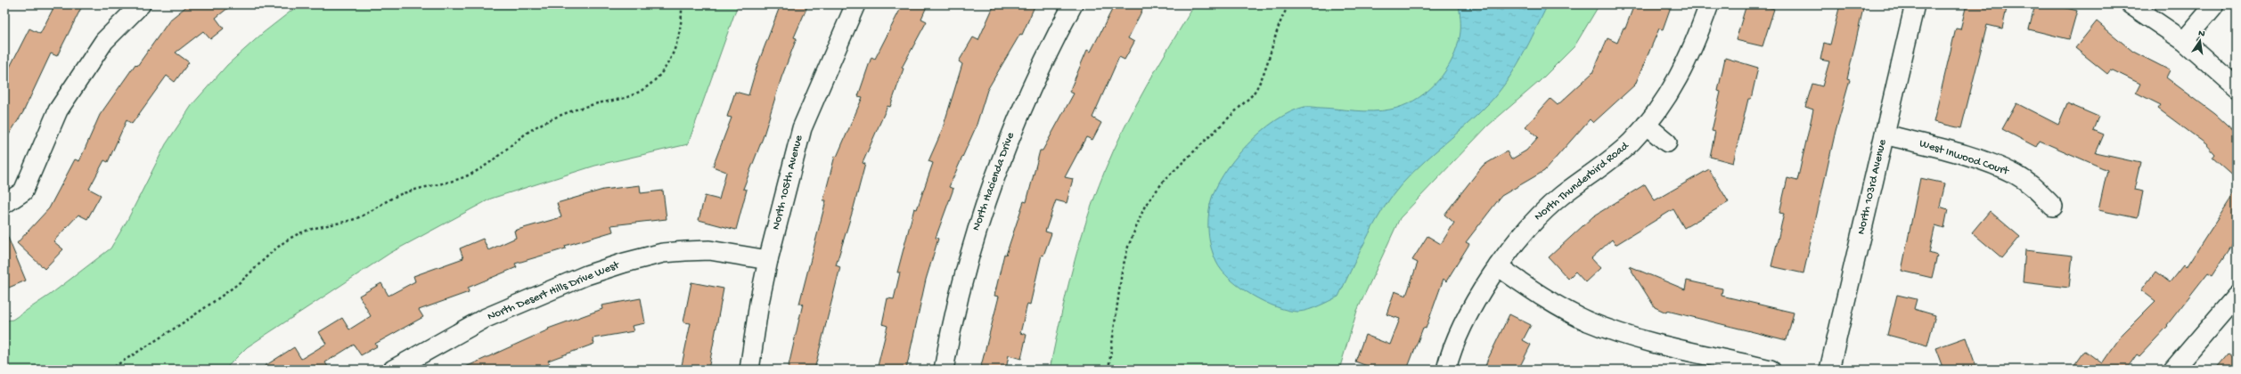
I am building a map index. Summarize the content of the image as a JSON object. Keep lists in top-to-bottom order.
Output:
{
  "streets": {
    "street": [
      "West Inwood Court",
      "North Hacienda Drive",
      "North Thunderbird Road",
      "North 105th Avenue",
      "North 103rd Avenue",
      "North Desert Hills Drive West"
    ]
  },
  "crossings": [
    ["West Inwood Court", "North 103rd Avenue"],
    ["North 105th Avenue", "North Desert Hills Drive West"]
  ],
  "north": "top"
}
